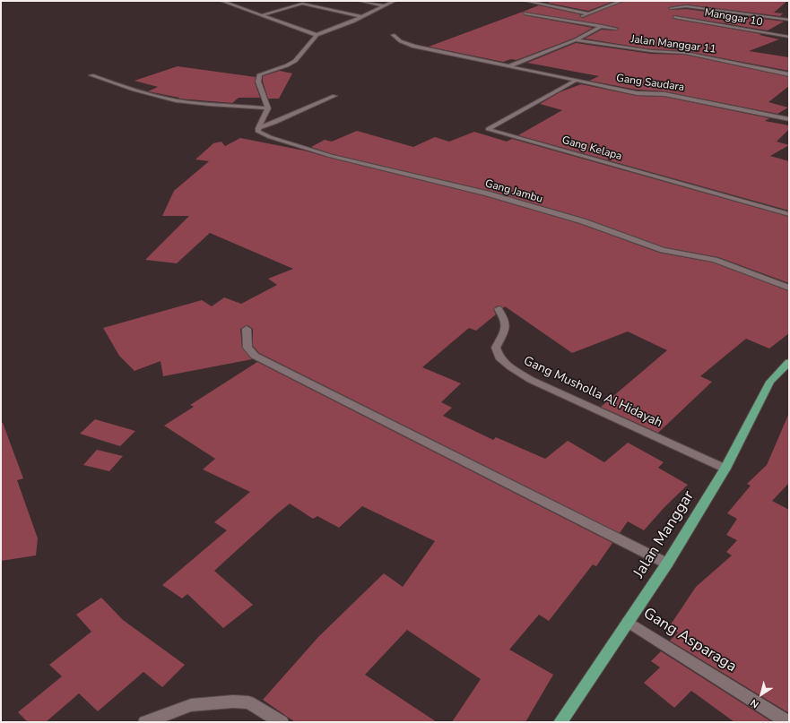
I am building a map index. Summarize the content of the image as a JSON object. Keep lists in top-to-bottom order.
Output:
{
  "streets": {
    "main road": ["Jalan Manggar"],
    "street": [
      "Manggar 10",
      "Jalan Manggar 11",
      "Gang Saudara",
      "Gang Kelapa",
      "Gang Jambu",
      "Gang Musholla Al Hidayah",
      "Gang Asparaga"
    ]
  },
  "crossings": [
    ["Gang Saudara", "Gang Kelapa"],
    ["Gang Musholla Al Hidayah", "Jalan Manggar"],
    ["Jalan Manggar", "Gang Asparaga"]
  ],
  "north": "bottom left"
}
